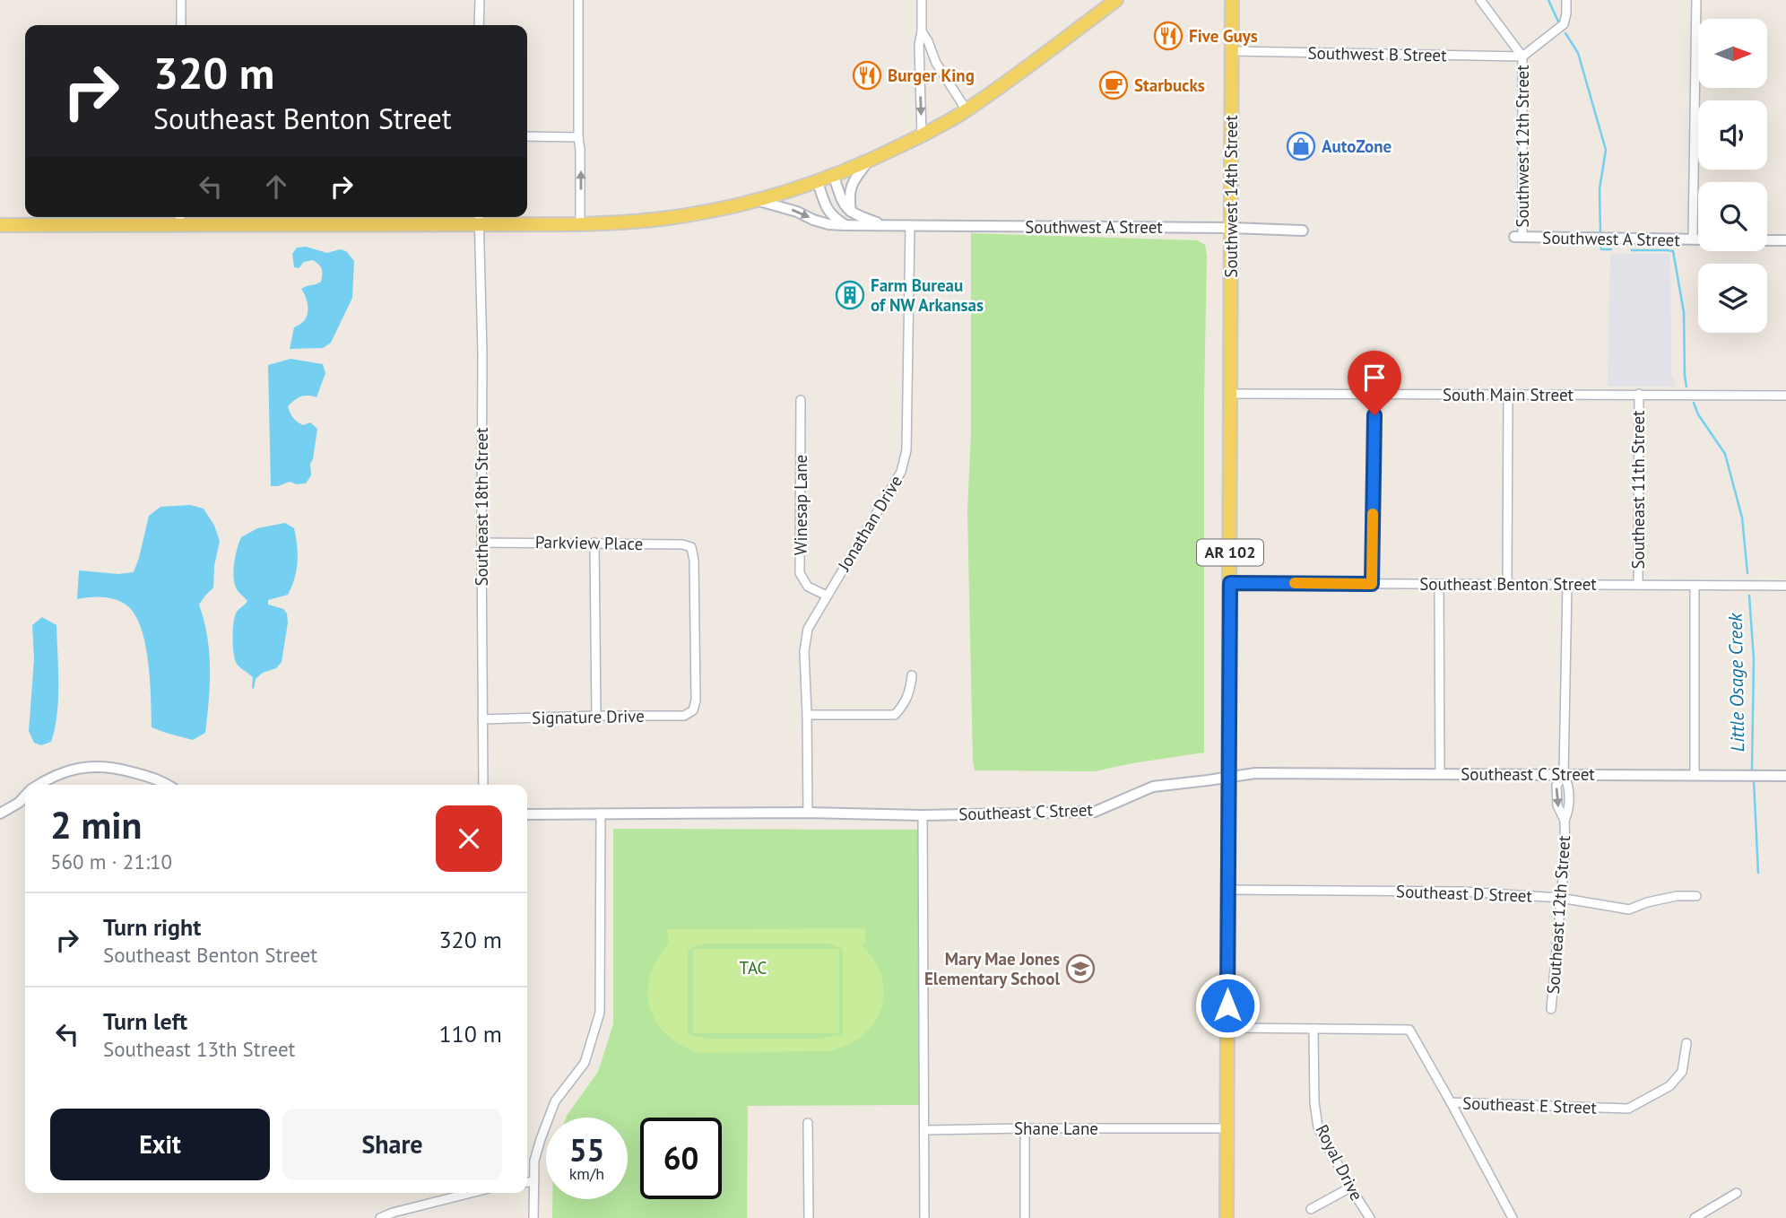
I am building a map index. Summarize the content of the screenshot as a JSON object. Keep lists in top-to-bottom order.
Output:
{
  "streets": {
    "main road": ["Southwest 14th Street", "AR 102"],
    "street": [
      "Southwest B Street",
      "Southwest 12th Street",
      "Southwest A Street",
      "South Main Street",
      "Southeast 11th Street",
      "Winesap Lane",
      "Southeast 18th Street",
      "Jonathan Drive",
      "Parkview Place",
      "Southeast Benton Street",
      "Signature Drive",
      "Southeast C Street",
      "Southeast D Street",
      "Southeast 12th Street",
      "Southeast E Street",
      "Shane Lane",
      "Royal Drive"
    ]
  },
  "crossings": [
    ["Southwest B Street", "Southwest 12th Street"],
    ["Southwest B Street", "Southwest 14th Street"],
    ["Southwest 12th Street", "Southwest A Street"],
    ["Southwest 14th Street", "Southwest A Street"],
    ["Southwest 14th Street", "South Main Street"],
    ["Southwest 14th Street", "AR 102"],
    ["Southwest A Street", "Jonathan Drive"],
    ["South Main Street", "Southeast 11th Street"],
    ["South Main Street", "AR 102"],
    ["Southeast 11th Street", "Southeast Benton Street"],
    ["Winesap Lane", "Jonathan Drive"],
    ["Southeast 18th Street", "Parkview Place"],
    ["Southeast 18th Street", "Signature Drive"],
    ["Jonathan Drive", "Southeast C Street"],
    ["Parkview Place", "Signature Drive"],
    ["AR 102", "Southeast Benton Street"],
    ["AR 102", "Southeast C Street"],
    ["AR 102", "Southeast D Street"],
    ["AR 102", "Southeast E Street"],
    ["AR 102", "Shane Lane"],
    ["Southeast Benton Street", "Southeast 12th Street"],
    ["Southeast C Street", "Southeast 12th Street"],
    ["Southeast D Street", "Southeast 12th Street"],
    ["Southeast E Street", "Royal Drive"]
  ],
  "water": ["Little Osage Creek"],
  "parks": ["TAC"],
  "places": {
    "restaurant": ["Five Guys", "Burger King"],
    "cafe": ["Starbucks"],
    "shop": ["AutoZone"],
    "building": ["Farm Bureau of NW Arkansas"],
    "school or university": ["Mary Mae Jones Elementary School"]
  },
  "north": "right",
  "page": {
    "turn": ["320 m", "Southeast Benton Street"],
    "heading": ["2 min", "560 m · 21:10"],
    "list": [
      {
        "name": "Turn right",
        "note": "Southeast Benton Street",
        "value": "320 m"
      },
      {
        "name": "Turn left",
        "note": "Southeast 13th Street",
        "value": "110 m"
      }
    ],
    "buttons": ["Exit", "Share"],
    "speed": "55 km/h",
    "limit": "60"
  }
}
